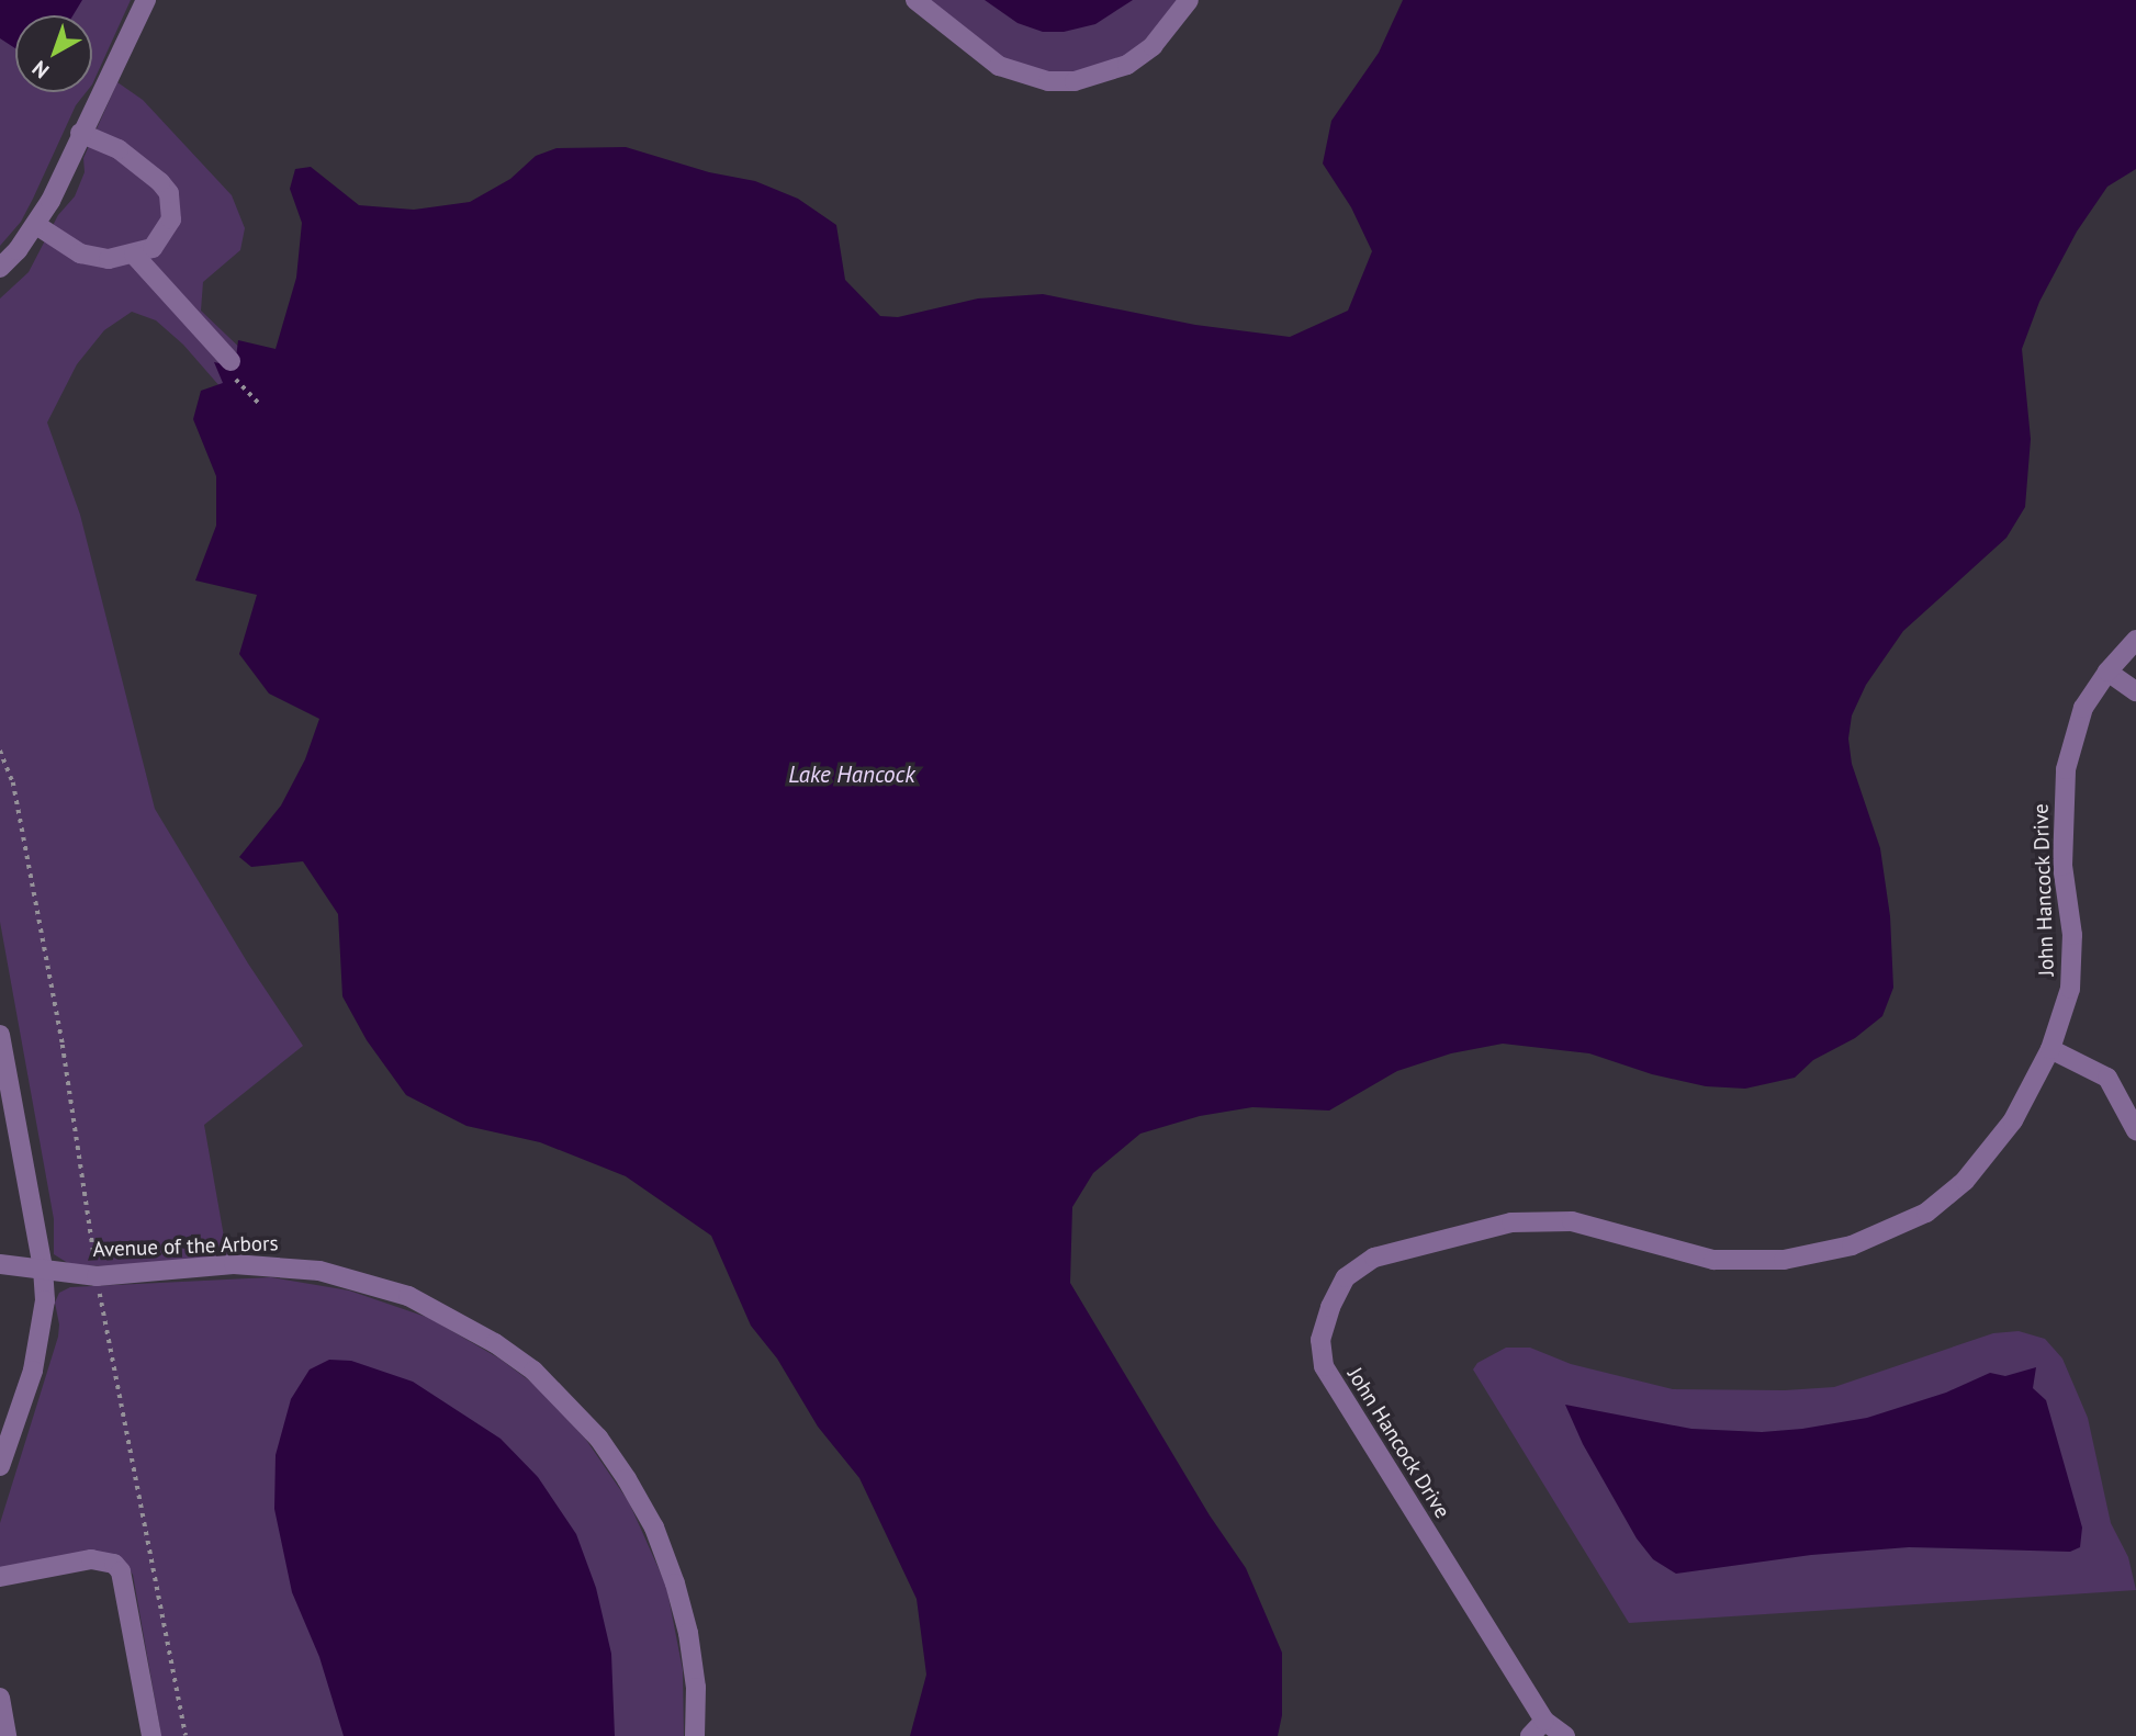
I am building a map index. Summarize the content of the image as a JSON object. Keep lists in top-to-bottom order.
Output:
{
  "streets": {
    "street": ["John Hancock Drive", "Avenue of the Arbors"]
  },
  "water": ["Lake Hancock"],
  "north": "bottom left"
}
